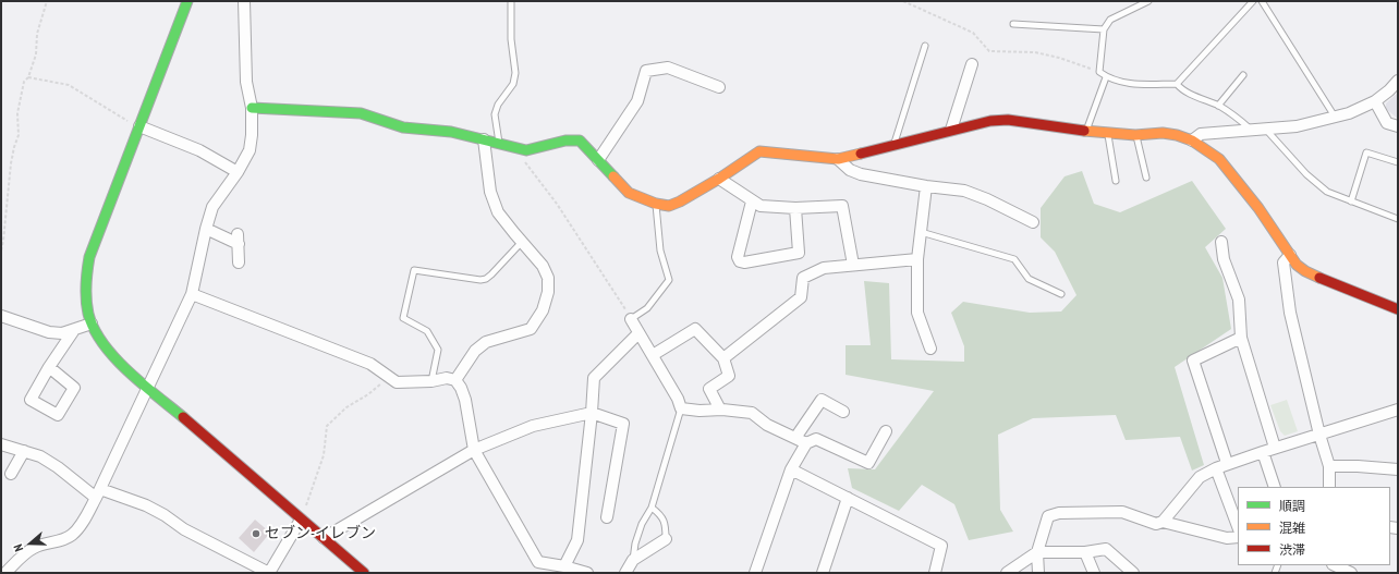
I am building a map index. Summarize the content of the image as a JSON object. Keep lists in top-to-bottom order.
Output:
{
  "places": ["セブン-イレブン"],
  "legend": ["順調", "混雑", "渋滞"],
  "north": "left"
}
